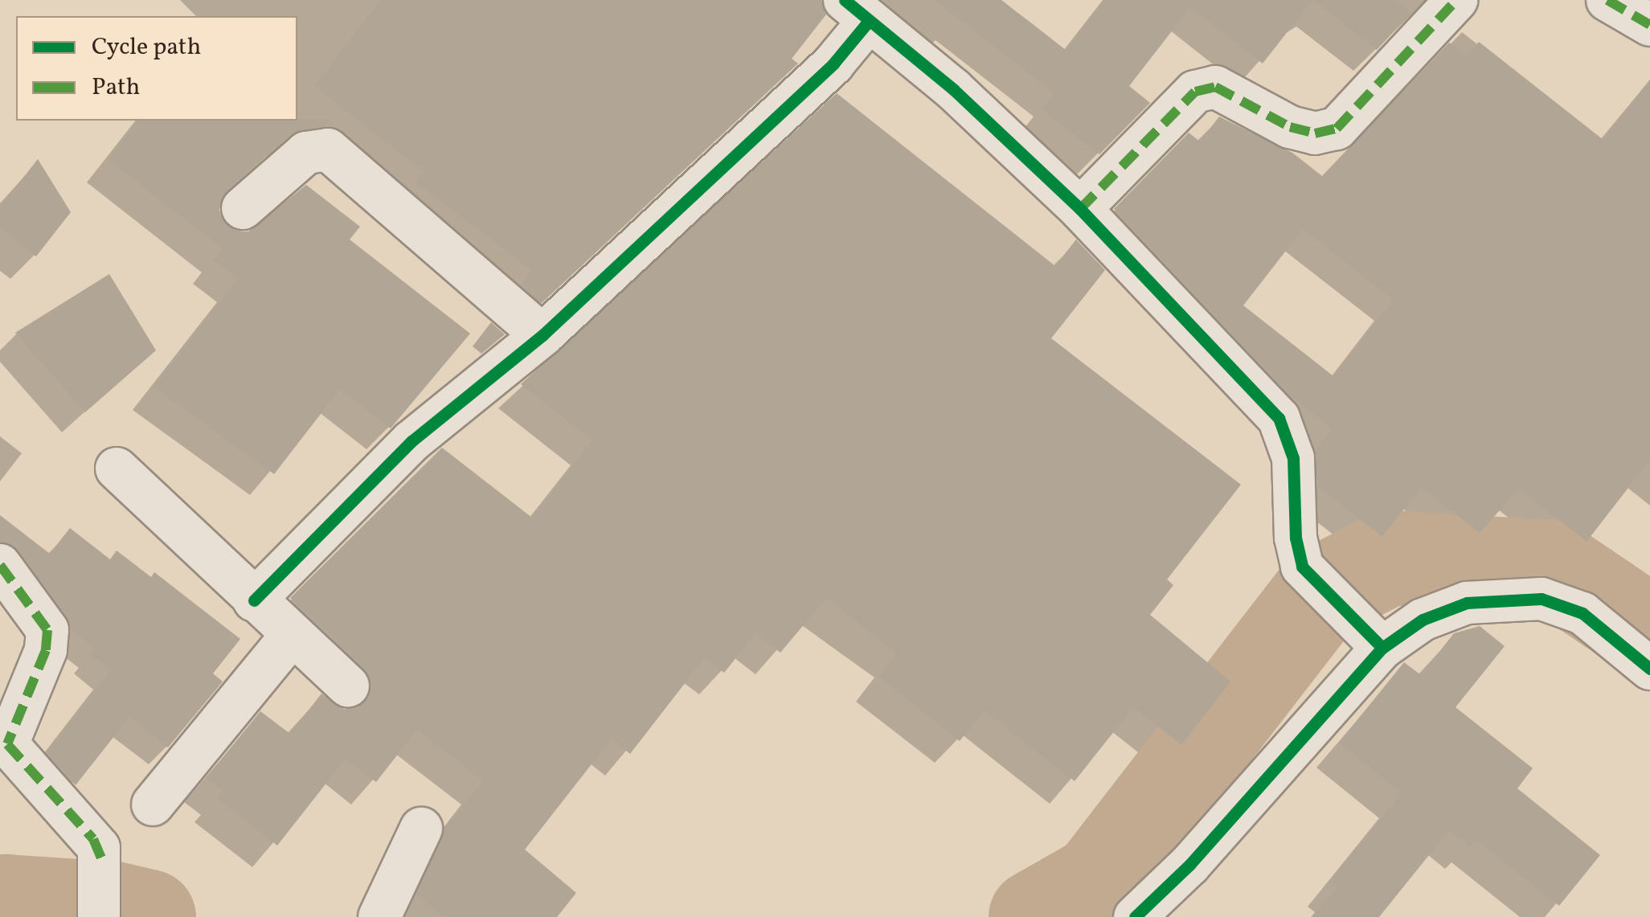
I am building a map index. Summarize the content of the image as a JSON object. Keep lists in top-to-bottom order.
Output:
{
  "legend": ["Cycle path", "Path"]
}
